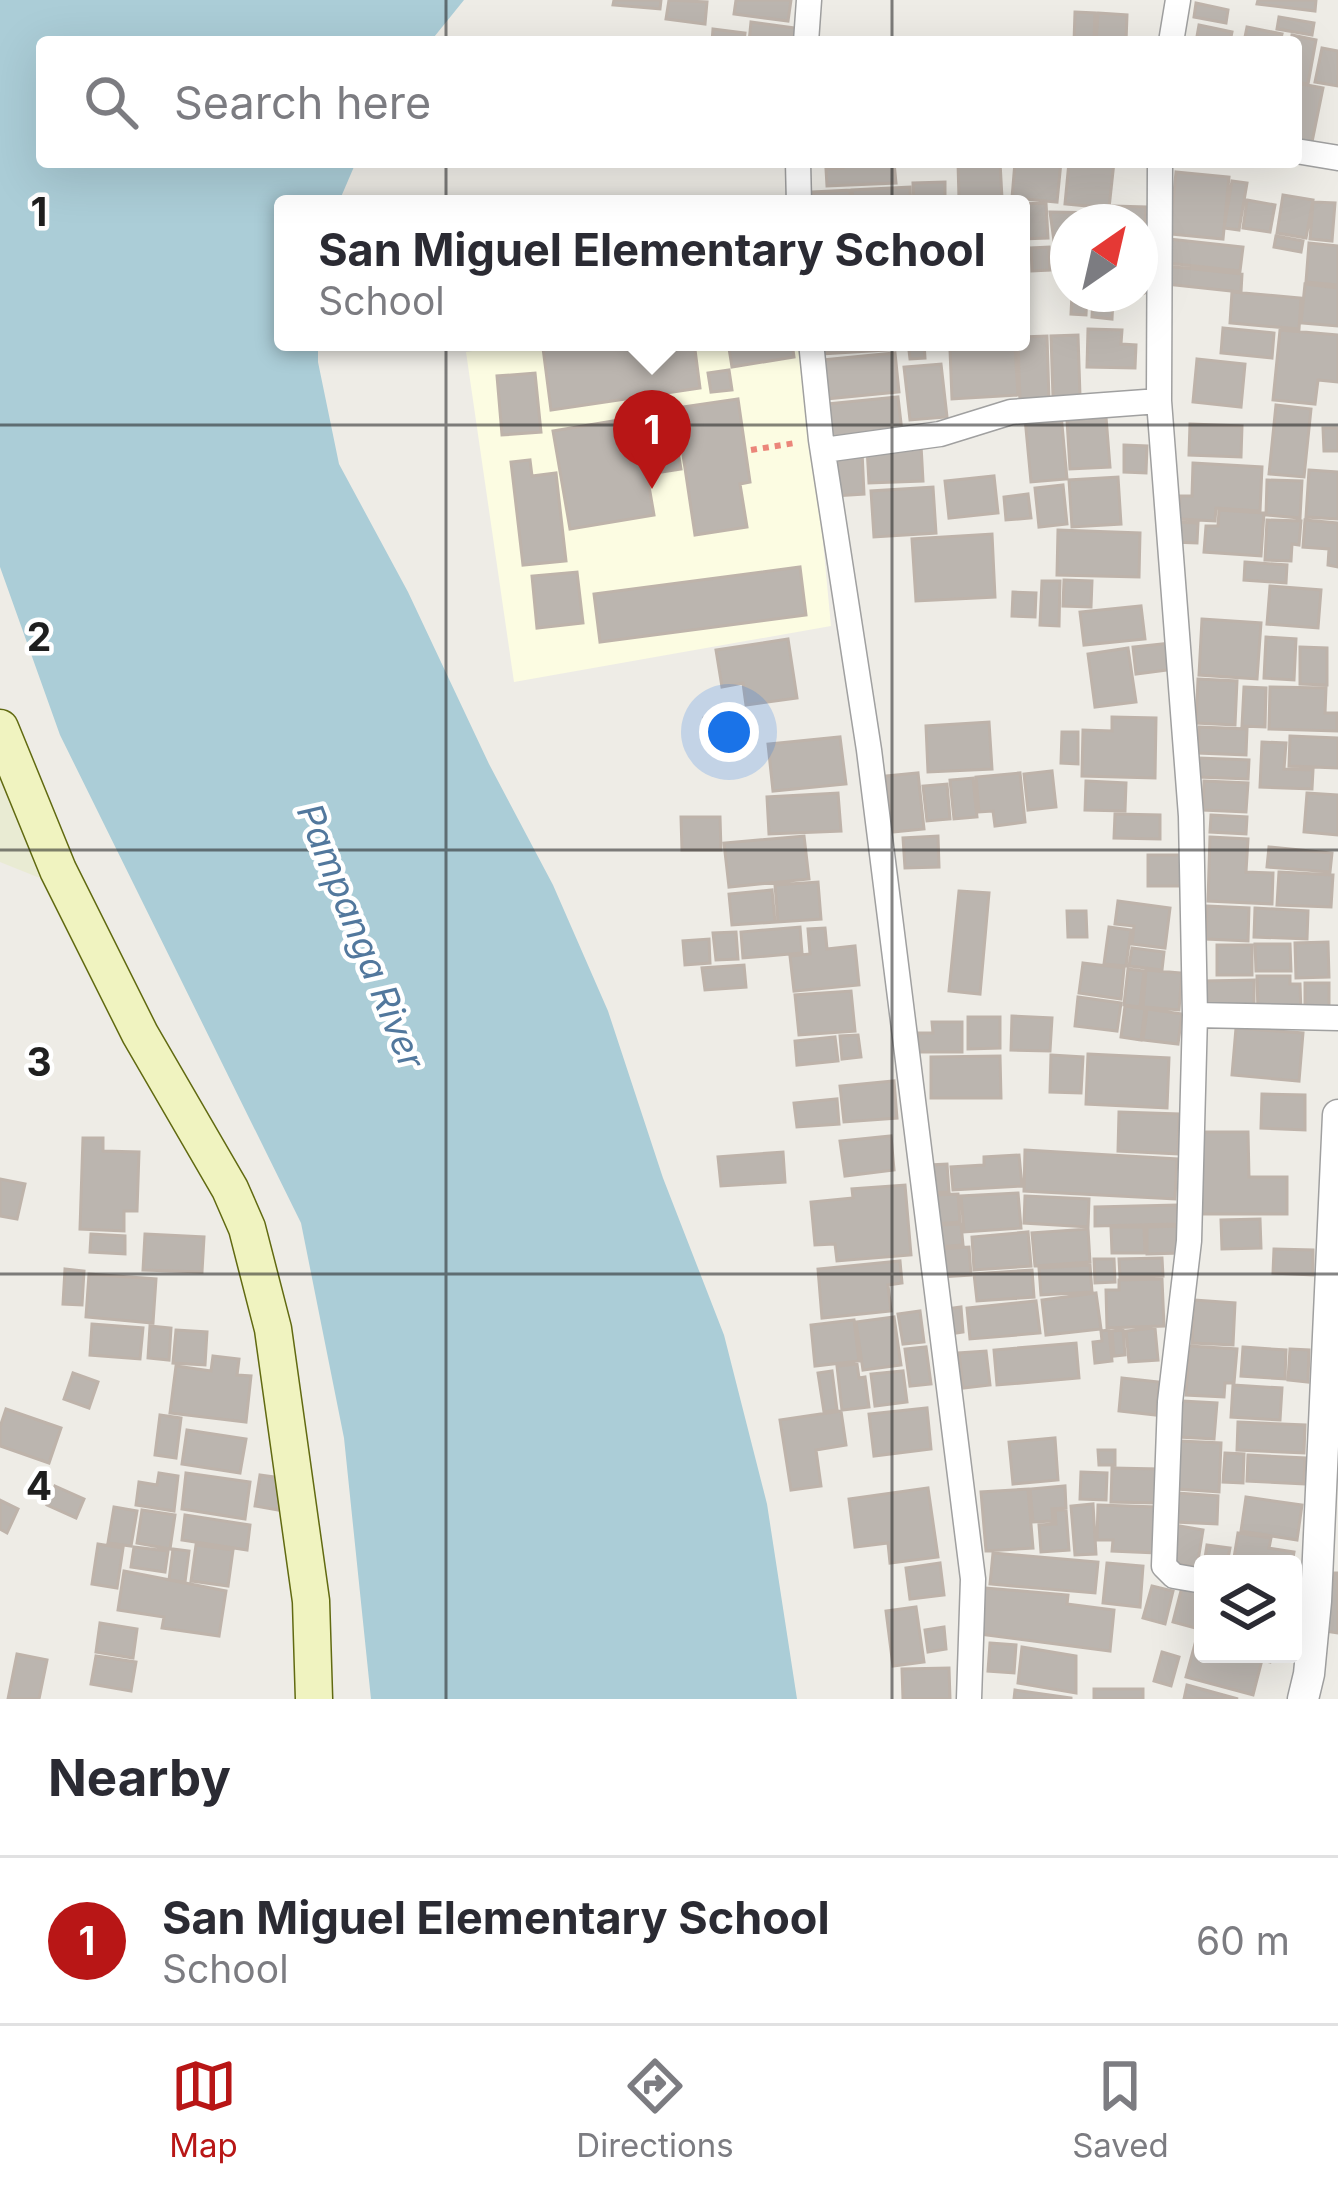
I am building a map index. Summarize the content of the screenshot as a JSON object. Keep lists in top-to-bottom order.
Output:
{
  "water": ["Pampanga River"],
  "north": "top right",
  "page": {
    "search": "Search here",
    "popup": ["San Miguel Elementary School", "School"],
    "pins": "1",
    "heading": "Nearby",
    "list": [
      {
        "mark": "1",
        "name": "San Miguel Elementary School",
        "note": "School",
        "value": "60 m"
      }
    ],
    "nav": ["Map", "Directions", "Saved"]
  },
  "grid": {
    "rows": [
      "1",
      "2",
      "3",
      "4"
    ]
  }
}
